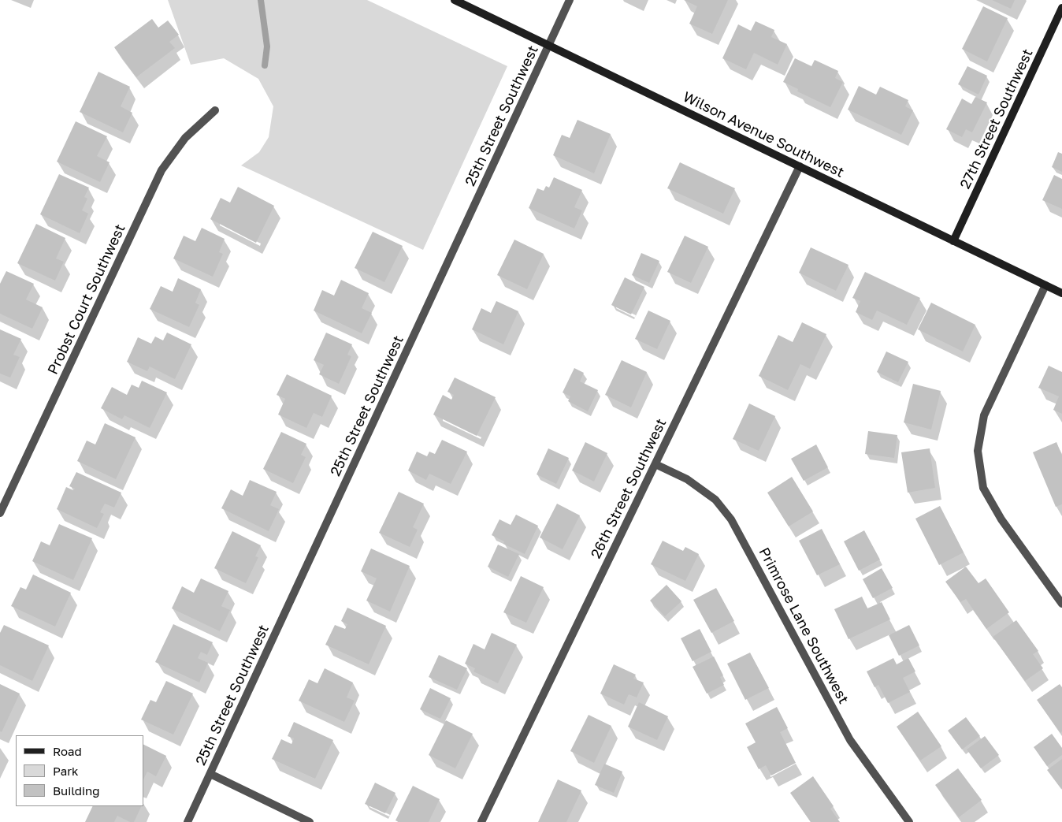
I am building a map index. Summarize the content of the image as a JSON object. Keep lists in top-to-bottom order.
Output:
{
  "streets": {
    "main road": ["27th Street Southwest", "Wilson Avenue Southwest"],
    "street": [
      "25th Street Southwest",
      "Probst Court Southwest",
      "26th Street Southwest",
      "Primrose Lane Southwest"
    ]
  },
  "crossings": [
    ["25th Street Southwest", "Wilson Avenue Southwest"],
    ["27th Street Southwest", "Wilson Avenue Southwest"],
    ["Wilson Avenue Southwest", "26th Street Southwest"],
    ["26th Street Southwest", "Primrose Lane Southwest"]
  ],
  "legend": ["Road", "Park", "Building"]
}
